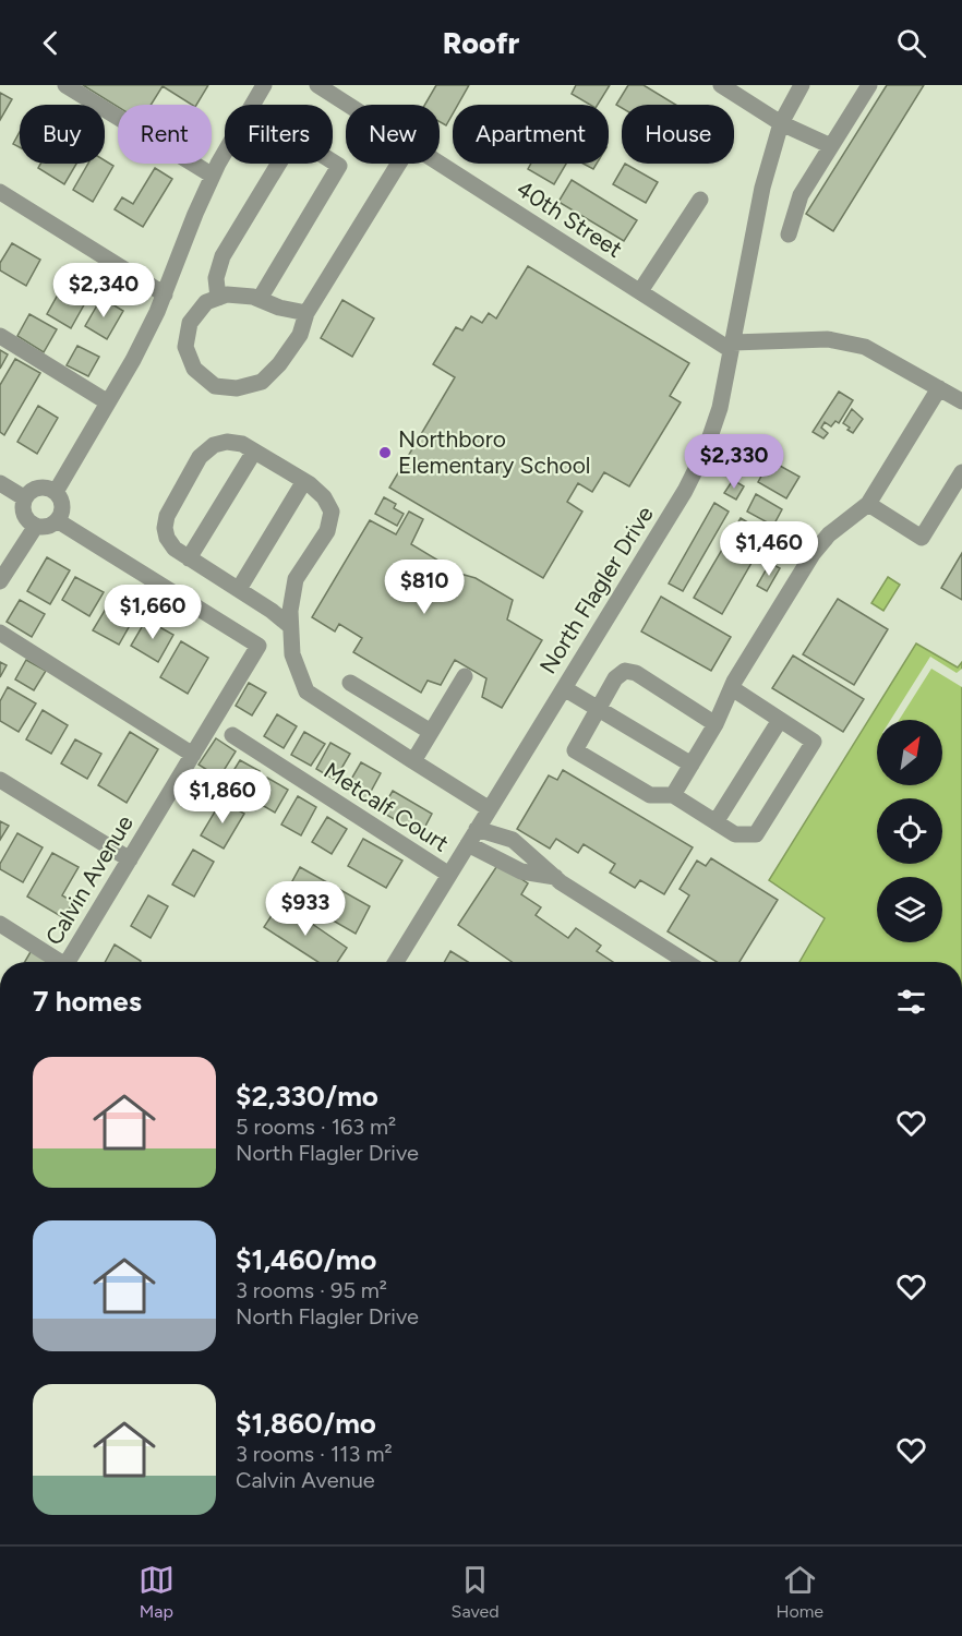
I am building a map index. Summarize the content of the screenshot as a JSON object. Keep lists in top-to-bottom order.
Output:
{
  "streets": {
    "street": [
      "40th Street",
      "North Flagler Drive",
      "Metcalf Court",
      "Calvin Avenue"
    ]
  },
  "crossings": [
    ["40th Street", "North Flagler Drive"],
    ["North Flagler Drive", "Metcalf Court"]
  ],
  "places": ["Northboro Elementary School"],
  "north": "top right",
  "page": {
    "header": "Roofr",
    "chip": [
      "Buy",
      "Rent",
      "Filters",
      "New",
      "Apartment",
      "House"
    ],
    "price": [
      "$2,340",
      "$2,330",
      "$1,460",
      "$810",
      "$1,660",
      "$1,860",
      "$933"
    ],
    "heading": "7 homes",
    "list": [
      {
        "name": "$2,330/mo",
        "note": "5 rooms · 163 m² · North Flagler Drive"
      },
      {
        "name": "$1,460/mo",
        "note": "3 rooms · 95 m² · North Flagler Drive"
      },
      {
        "name": "$1,860/mo",
        "note": "3 rooms · 113 m² · Calvin Avenue"
      }
    ],
    "tabs": ["Map", "Saved", "Home"]
  }
}
